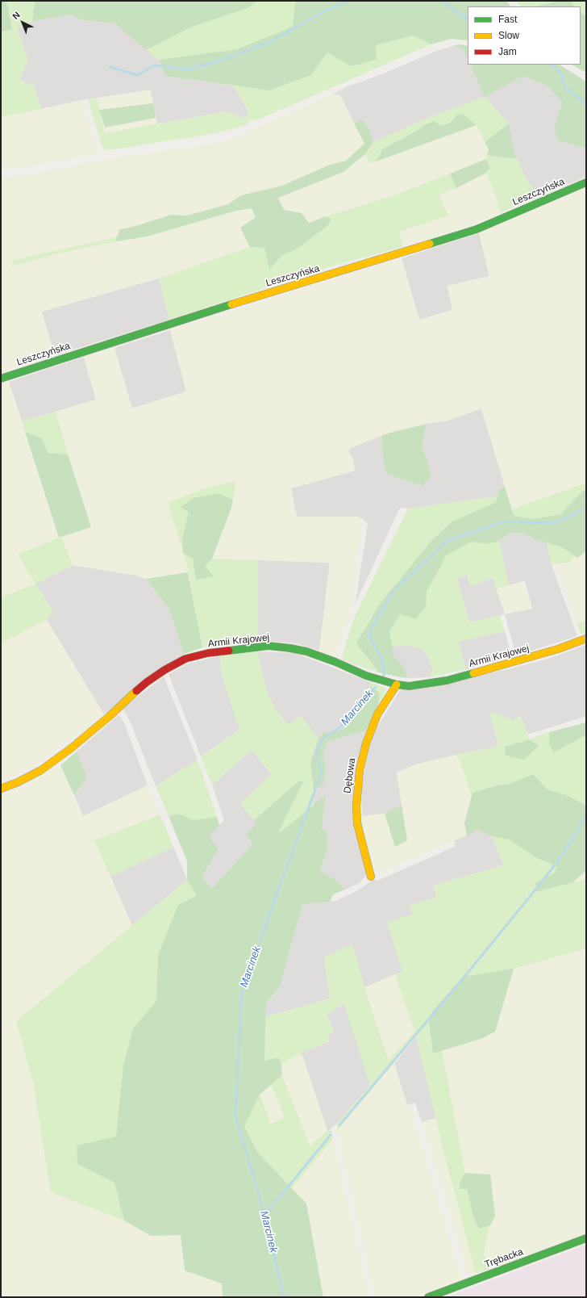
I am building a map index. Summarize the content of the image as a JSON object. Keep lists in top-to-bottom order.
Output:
{
  "streets": {
    "street": [
      "Leszczyńska",
      "Armii Krajowej",
      "Dębowa",
      "Trębacka"
    ]
  },
  "crossings": [
    ["Armii Krajowej", "Dębowa"]
  ],
  "water": ["Marcinek"],
  "legend": ["Fast", "Slow", "Jam"],
  "north": "top left"
}
